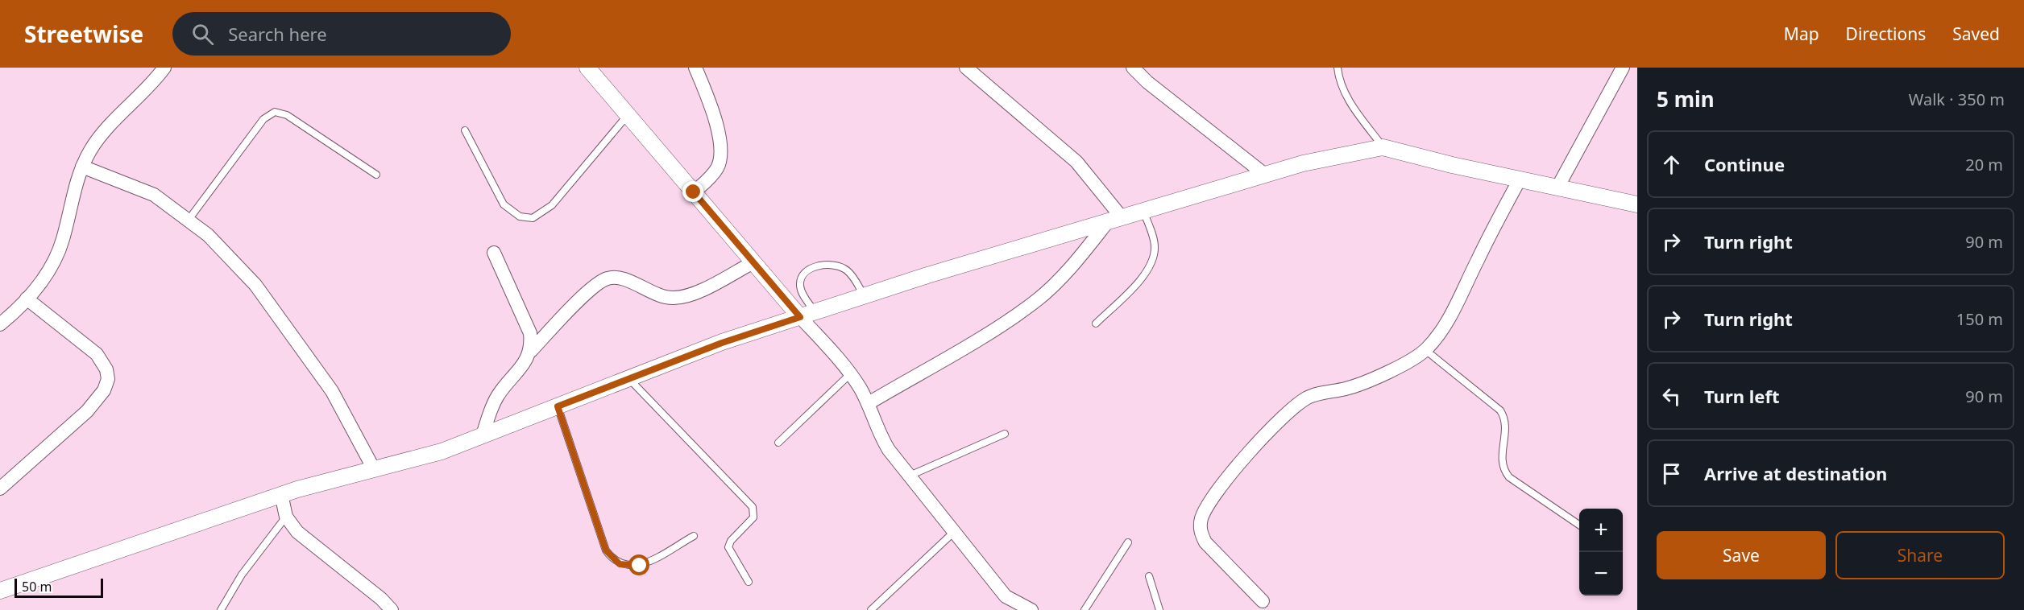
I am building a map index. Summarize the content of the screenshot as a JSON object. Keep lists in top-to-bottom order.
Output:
{
  "scale_bar": "50 m",
  "page": {
    "header": "Streetwise",
    "search": "Search here",
    "nav": ["Map", "Directions", "Saved"],
    "heading": ["5 min", "Walk · 350 m"],
    "list": [
      ["Continue", "20 m"],
      ["Turn right", "90 m"],
      ["Turn right", "150 m"],
      ["Turn left", "90 m"],
      "Arrive at destination"
    ],
    "map_buttons": ["+", "−"],
    "buttons": ["Save", "Share"],
    "scale": "50 m"
  }
}
